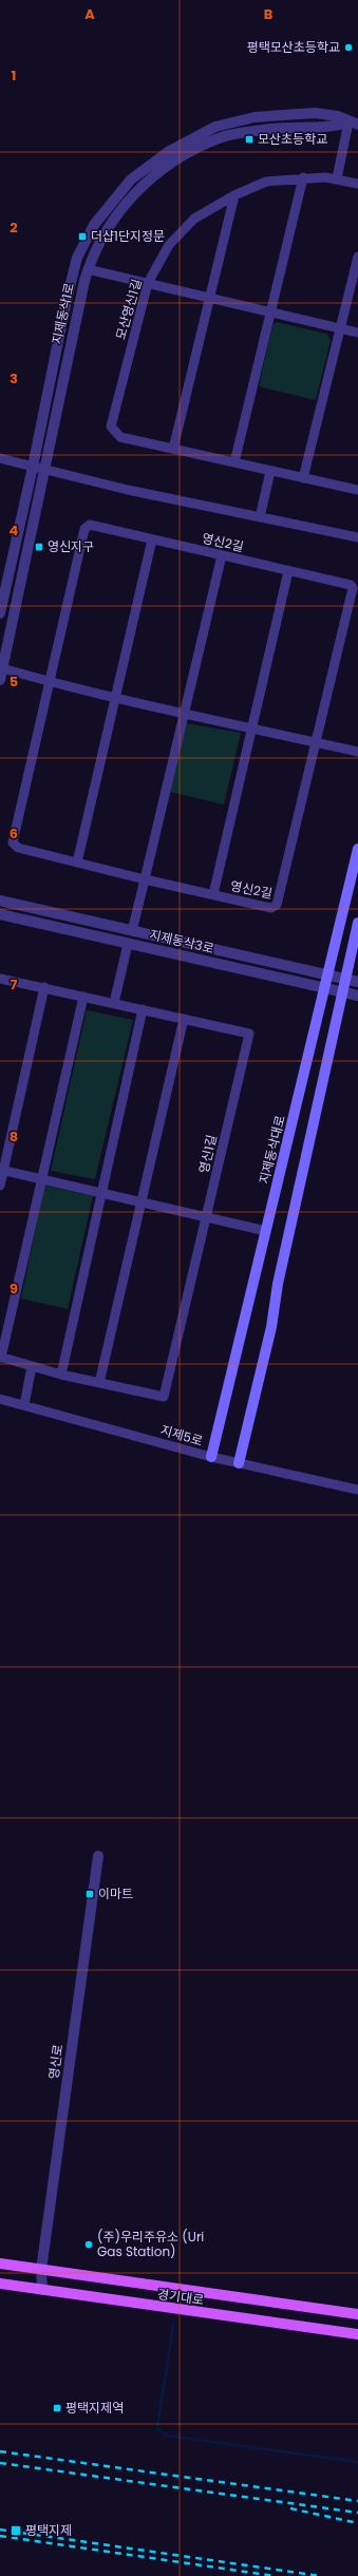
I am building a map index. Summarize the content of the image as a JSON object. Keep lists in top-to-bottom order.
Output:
{
  "streets": {
    "main road": ["지제동삭대로", "경기대로"],
    "street": [
      "모산영신1길",
      "지제동삭1로",
      "영신2길",
      "지제동삭3로",
      "영신1길",
      "지제5로",
      "영신로"
    ]
  },
  "crossings": [
    ["지제동삭3로", "지제동삭대로"],
    ["지제동삭대로", "지제5로"],
    ["영신로", "경기대로"]
  ],
  "places": {
    "other": ["평택모산초등학교", "(주)우리주유소 (Uri Gas Station)"],
    "transit": [
      "모산초등학교",
      "더샵1단지정문",
      "영신지구",
      "이마트",
      "평택지제역",
      "평택지제"
    ]
  },
  "grid": {
    "columns": ["A", "B"],
    "rows": [
      "1",
      "2",
      "3",
      "4",
      "5",
      "6",
      "7",
      "8",
      "9"
    ]
  }
}
